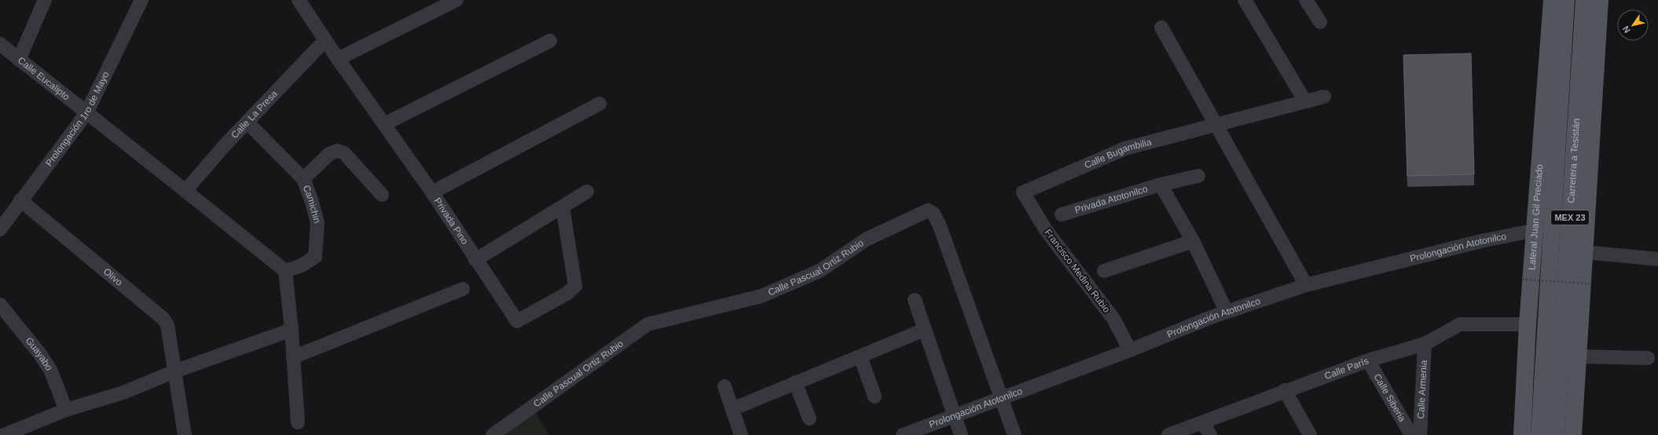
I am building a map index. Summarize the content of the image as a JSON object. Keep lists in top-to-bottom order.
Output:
{
  "streets": {
    "main road": ["Carretera a Tesistán", "Lateral Juan Gil Preciado", "MEX 23"],
    "street": [
      "Calle Eucalipto",
      "Calle La Presa",
      "Prolongación 1ro de Mayo",
      "Calle Bugambilia",
      "Privada Atotonilco",
      "Camichin",
      "Privada Pino",
      "Prolongación Atotonilco",
      "Calle Pascual Ortiz Rubio",
      "Francisco Medina Rubio",
      "Olivo",
      "Guayabo",
      "Calle París",
      "Calle Armenia",
      "Calle Siberia"
    ]
  },
  "crossings": [
    ["Calle Eucalipto", "Calle La Presa"],
    ["Calle Eucalipto", "Prolongación 1ro de Mayo"],
    ["Calle Eucalipto", "Camichin"],
    ["Calle La Presa", "Camichin"],
    ["Calle La Presa", "Privada Pino"],
    ["Prolongación 1ro de Mayo", "Olivo"],
    ["Calle Bugambilia", "Francisco Medina Rubio"],
    ["Privada Atotonilco", "Prolongación Atotonilco"],
    ["Lateral Juan Gil Preciado", "Prolongación Atotonilco"],
    ["Lateral Juan Gil Preciado", "Calle París"],
    ["Prolongación Atotonilco", "Calle Pascual Ortiz Rubio"],
    ["Prolongación Atotonilco", "Francisco Medina Rubio"],
    ["Calle París", "Calle Armenia"],
    ["Calle París", "Calle Siberia"]
  ],
  "north": "bottom left"
}
